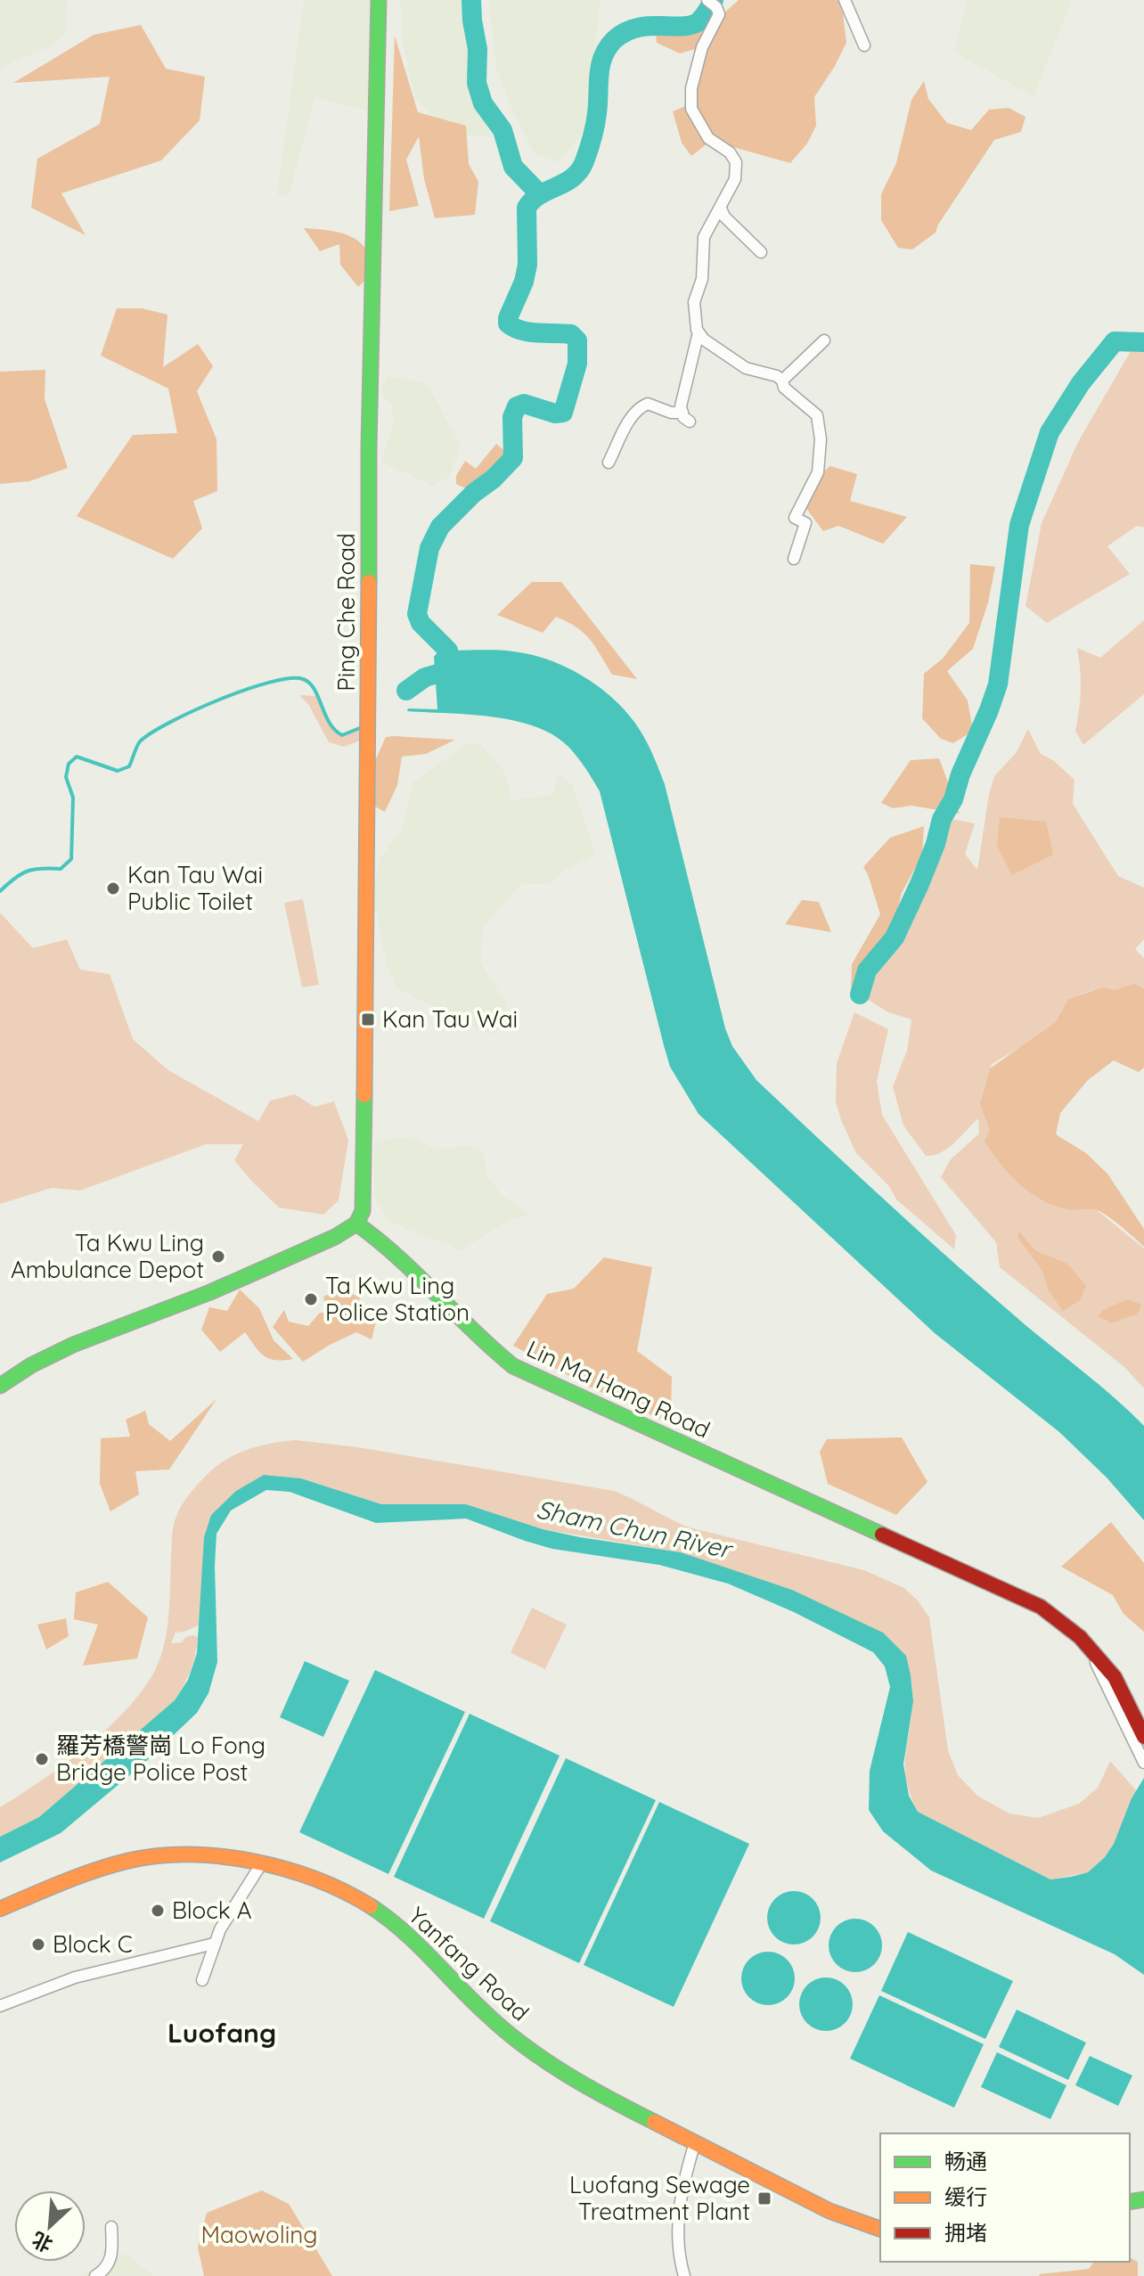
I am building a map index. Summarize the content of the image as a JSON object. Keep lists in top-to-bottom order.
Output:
{
  "streets": {
    "street": ["Ping Che Road", "Lin Ma Hang Road", "Yanfang Road"]
  },
  "crossings": [
    ["Ping Che Road", "Lin Ma Hang Road"]
  ],
  "districts": ["Luofang"],
  "water": ["Sham Chun River"],
  "parks": ["Maowoling"],
  "places": {
    "other": [
      "Kan Tau Wai Public Toilet",
      "Ta Kwu Ling Ambulance Depot",
      "Ta Kwu Ling Police Station",
      "羅芳橋警崗 Lo Fong Bridge Police Post",
      "Block A",
      "Block C"
    ],
    "transit": ["Kan Tau Wai", "Luofang Sewage Treatment Plant"]
  },
  "legend": ["畅通", "缓行", "拥堵"],
  "north": "bottom left"
}
